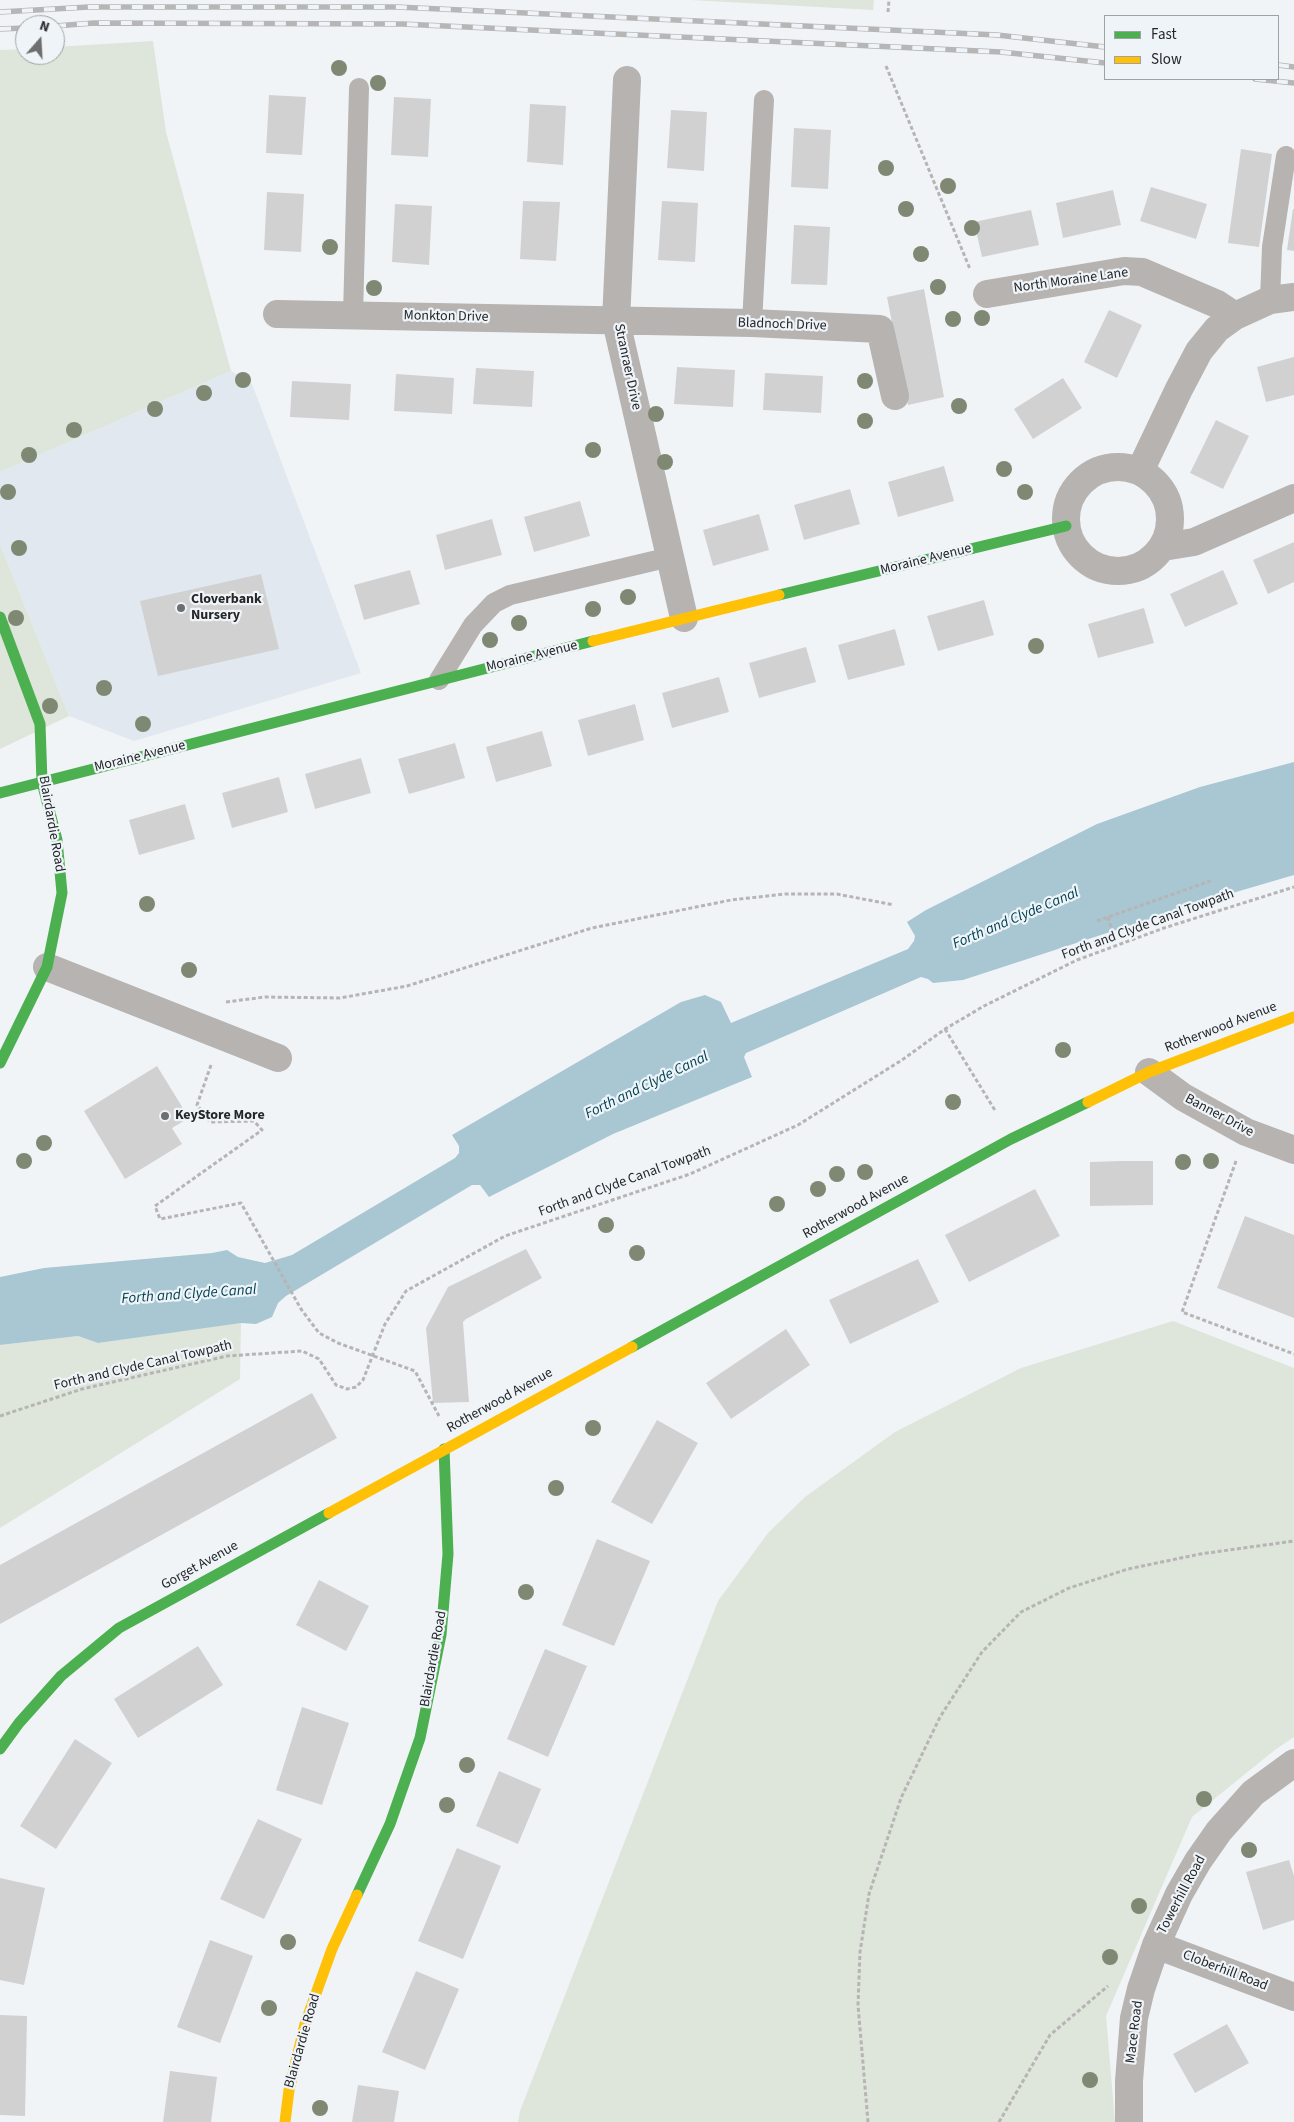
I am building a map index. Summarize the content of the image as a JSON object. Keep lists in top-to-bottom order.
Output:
{
  "streets": {
    "street": [
      "North Moraine Lane",
      "Monkton Drive",
      "Bladnoch Drive",
      "Stranraer Drive",
      "Moraine Avenue",
      "Blairdardie Road",
      "Rotherwood Avenue",
      "Banner Drive",
      "Gorget Avenue",
      "Towerhill Road",
      "Cloberhill Road",
      "Mace Road"
    ],
    "path": ["Forth and Clyde Canal Towpath"]
  },
  "crossings": [
    ["Monkton Drive", "Bladnoch Drive"],
    ["Monkton Drive", "Stranraer Drive"],
    ["Bladnoch Drive", "Stranraer Drive"],
    ["Stranraer Drive", "Moraine Avenue"],
    ["Moraine Avenue", "Blairdardie Road"],
    ["Blairdardie Road", "Rotherwood Avenue"],
    ["Blairdardie Road", "Gorget Avenue"],
    ["Rotherwood Avenue", "Banner Drive"],
    ["Rotherwood Avenue", "Gorget Avenue"],
    ["Towerhill Road", "Cloberhill Road"],
    ["Towerhill Road", "Mace Road"],
    ["Cloberhill Road", "Mace Road"]
  ],
  "water": ["Forth and Clyde Canal"],
  "places": ["Cloverbank Nursery", "KeyStore More"],
  "legend": ["Fast", "Slow"],
  "north": "top"
}
